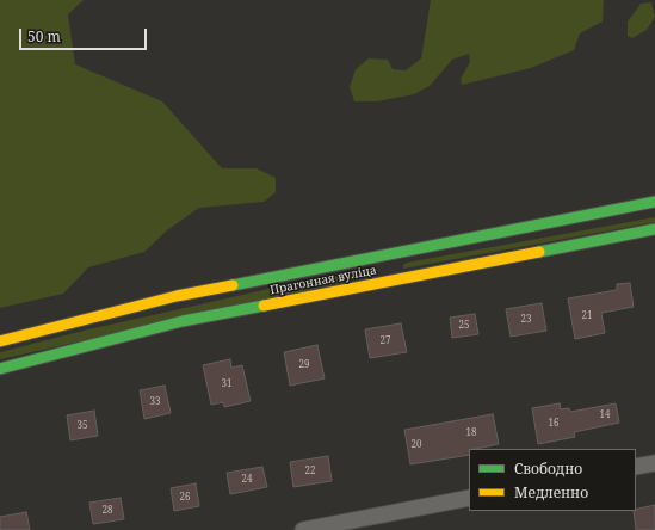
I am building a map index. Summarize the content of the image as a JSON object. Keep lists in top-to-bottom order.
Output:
{
  "streets": {
    "main road": ["Прагонная вуліца"]
  },
  "house_numbers": [
    "21",
    "23",
    "25",
    "27",
    "29",
    "31",
    "33",
    "14",
    "16",
    "35",
    "18",
    "20",
    "22",
    "24",
    "26",
    "28"
  ],
  "legend": ["Свободно", "Медленно"],
  "scale_bar": "50 m"
}
